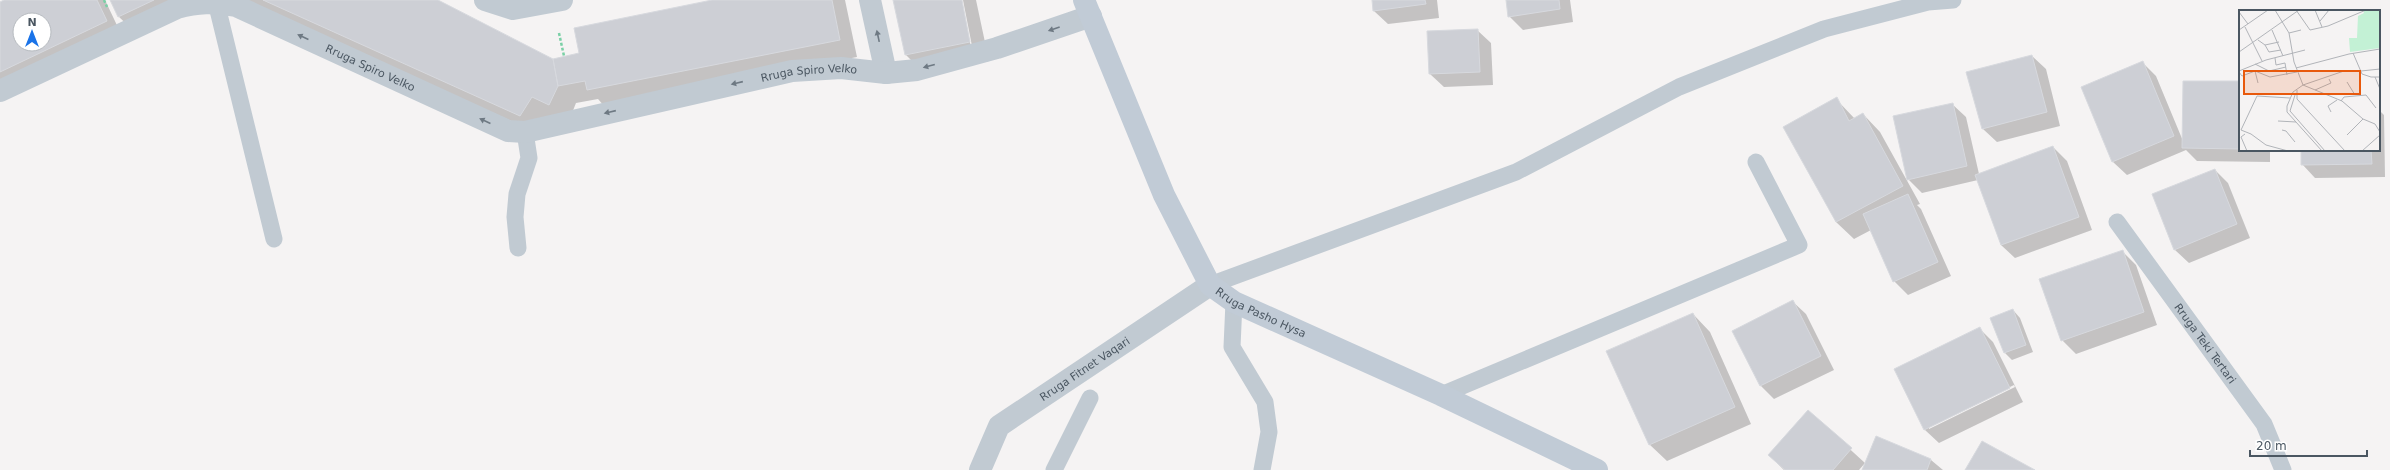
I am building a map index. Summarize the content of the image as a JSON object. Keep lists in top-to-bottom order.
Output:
{
  "streets": {
    "main road": ["Rruga Pasho Hysa"],
    "street": ["Rruga Spiro Velko", "Rruga Fitnet Vaqari"],
    "lane": ["Rruga Teki Tertari"]
  },
  "crossings": [
    ["Rruga Spiro Velko", "Rruga Pasho Hysa"],
    ["Rruga Pasho Hysa", "Rruga Fitnet Vaqari"]
  ],
  "one_way": ["Rruga Spiro Velko"],
  "scale_bar": "20 m",
  "north": "top"
}
